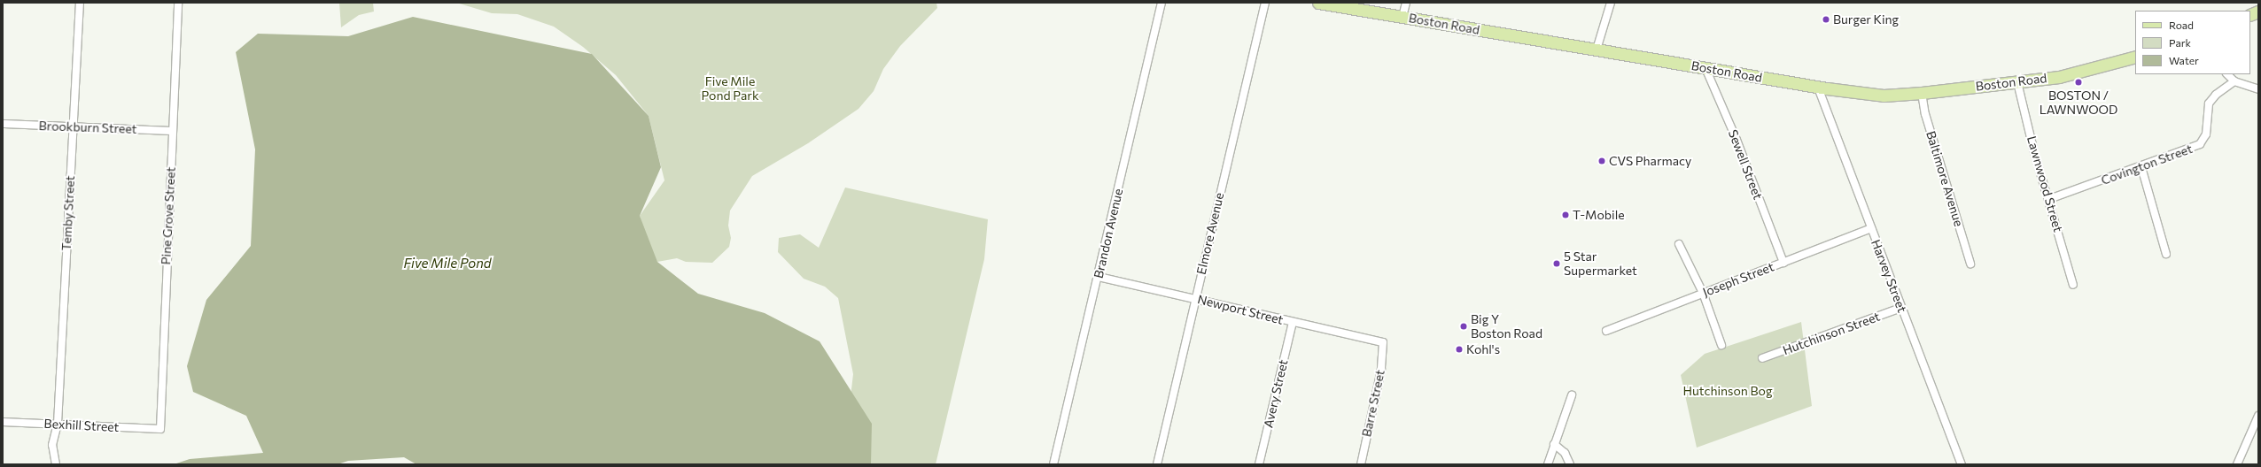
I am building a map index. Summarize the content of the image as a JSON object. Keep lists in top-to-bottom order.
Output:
{
  "streets": {
    "main road": ["Boston Road"],
    "street": [
      "Brookburn Street",
      "Sewell Street",
      "Covington Street",
      "Baltimore Avenue",
      "Lawnwood Street",
      "Temby Street",
      "Pine Grove Street",
      "Brandon Avenue",
      "Elmore Avenue",
      "Harvey Street",
      "Joseph Street",
      "Newport Street",
      "Hutchinson Street",
      "Avery Street",
      "Barre Street",
      "Bexhill Street"
    ]
  },
  "crossings": [
    ["Boston Road", "Sewell Street"],
    ["Boston Road", "Baltimore Avenue"],
    ["Boston Road", "Lawnwood Street"],
    ["Boston Road", "Harvey Street"],
    ["Brookburn Street", "Temby Street"],
    ["Brookburn Street", "Pine Grove Street"],
    ["Sewell Street", "Joseph Street"],
    ["Covington Street", "Lawnwood Street"],
    ["Temby Street", "Bexhill Street"],
    ["Pine Grove Street", "Bexhill Street"],
    ["Brandon Avenue", "Newport Street"],
    ["Elmore Avenue", "Newport Street"],
    ["Harvey Street", "Joseph Street"],
    ["Harvey Street", "Hutchinson Street"],
    ["Newport Street", "Avery Street"],
    ["Newport Street", "Barre Street"]
  ],
  "water": ["Five Mile Pond"],
  "parks": ["Five Mile Pond Park", "Hutchinson Bog"],
  "places": [
    "Burger King",
    "BOSTON / LAWNWOOD",
    "CVS Pharmacy",
    "T-Mobile",
    "5 Star Supermarket",
    "Big Y Boston Road",
    "Kohl's"
  ],
  "legend": ["Road", "Park", "Water"]
}
